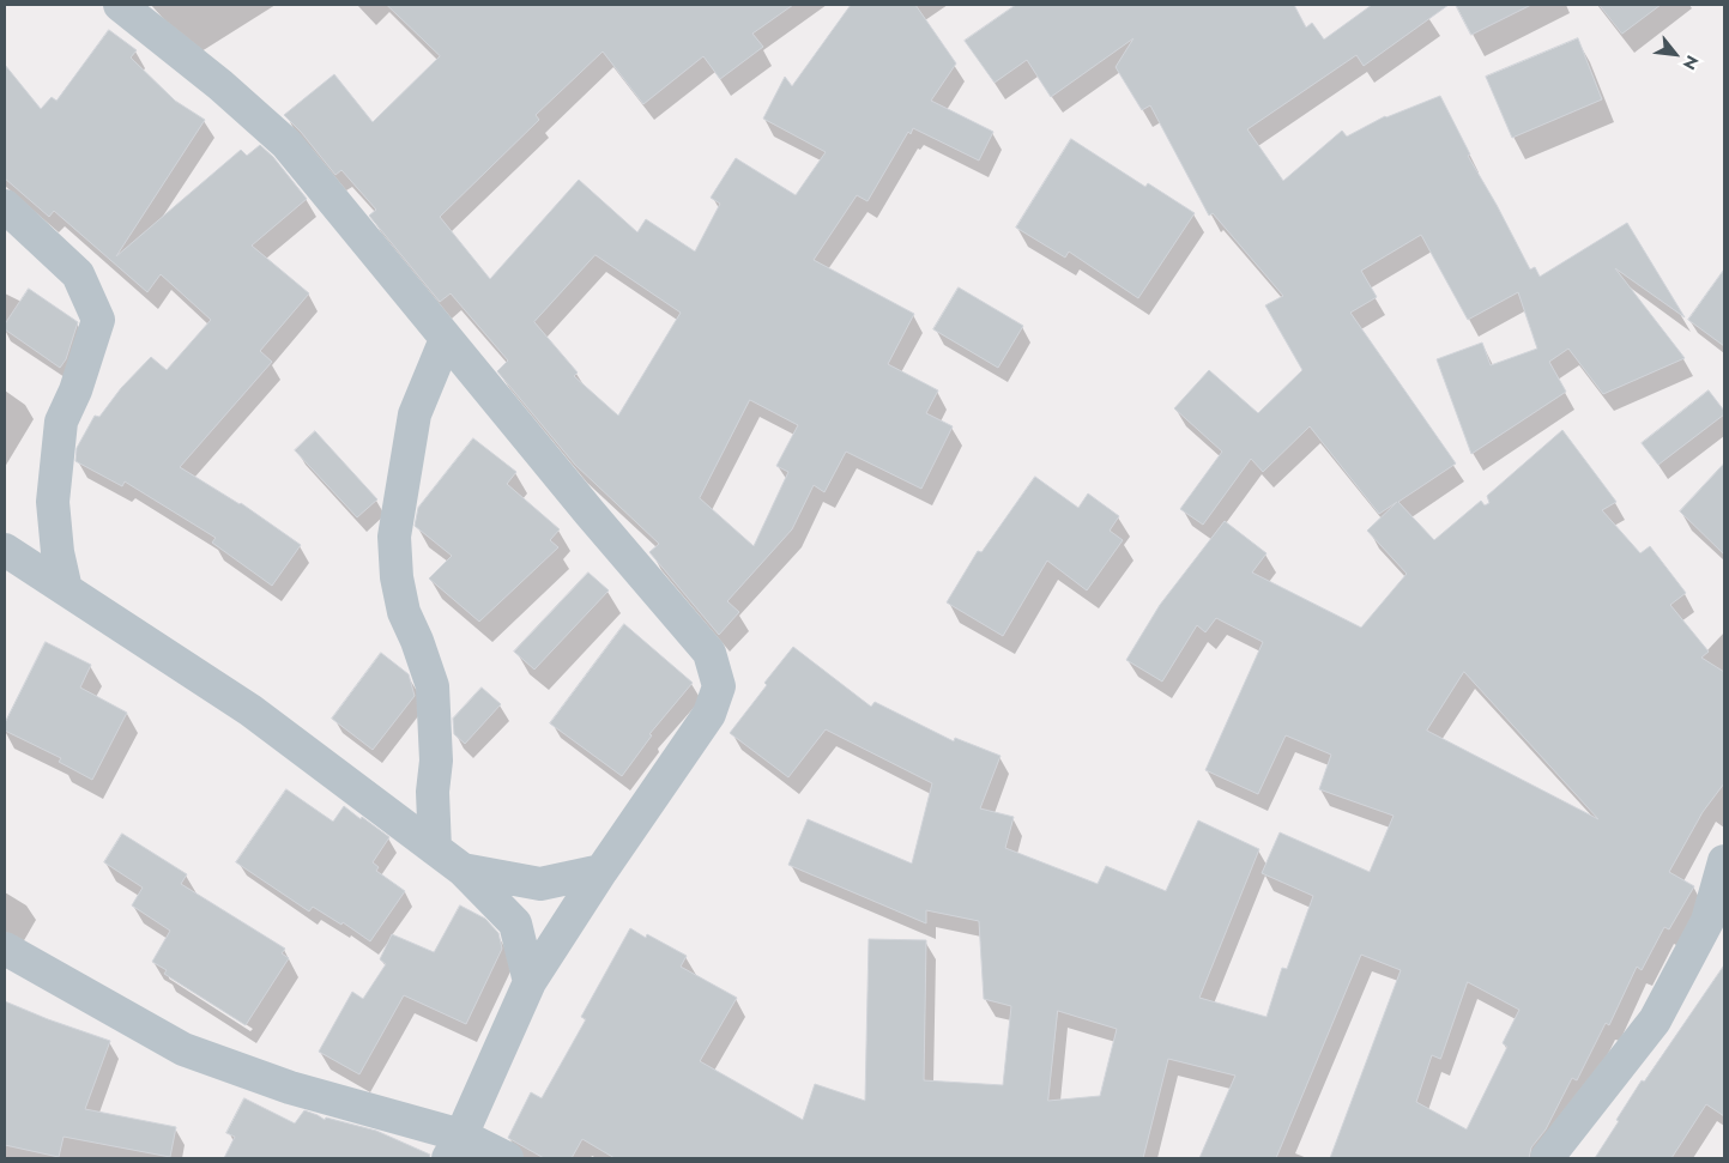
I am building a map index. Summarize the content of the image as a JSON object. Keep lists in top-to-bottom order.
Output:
{
  "north": "bottom right"
}
